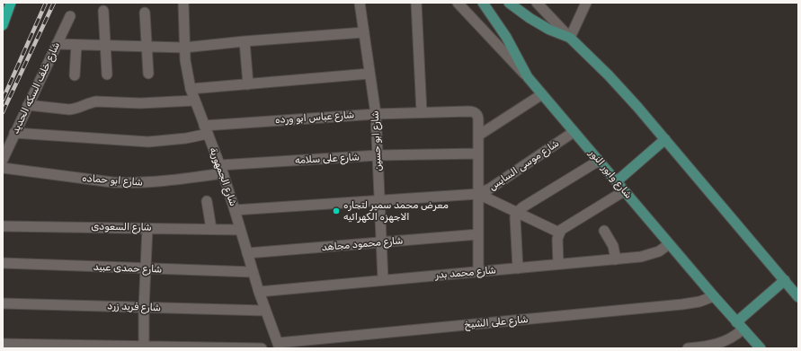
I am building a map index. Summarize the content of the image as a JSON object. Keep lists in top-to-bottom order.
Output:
{
  "streets": {
    "main road": ["شارع وابور النور"],
    "street": [
      "شارع خلف السكه الحديد",
      "شارع عباس ابو ورده",
      "شارع ابو حسين",
      "شارع على سلامه",
      "شارع موسى السايس",
      "شارع الجمهورية",
      "شارع ابو حماده",
      "شارع السعودى",
      "شارع محمود مجاهد",
      "شارع حمدى عبيد",
      "شارع محمد بدر",
      "شارع فريد زرد",
      "شارع على الشيخ"
    ]
  },
  "crossings": [
    ["شارع خلف السكه الحديد", "شارع عباس ابو ورده"],
    ["شارع عباس ابو ورده", "شارع ابو حسين"],
    ["شارع عباس ابو ورده", "شارع الجمهورية"],
    ["شارع ابو حسين", "شارع على سلامه"],
    ["شارع ابو حسين", "شارع موسى السايس"],
    ["شارع ابو حسين", "شارع محمود مجاهد"],
    ["شارع ابو حسين", "شارع محمد بدر"],
    ["شارع على سلامه", "شارع الجمهورية"],
    ["شارع على سلامه", "شارع ابو حماده"],
    ["شارع موسى السايس", "شارع وابور النور"],
    ["شارع موسى السايس", "شارع الجمهورية"],
    ["شارع وابور النور", "شارع محمد بدر"],
    ["شارع وابور النور", "شارع على الشيخ"],
    ["شارع الجمهورية", "شارع ابو حماده"],
    ["شارع الجمهورية", "شارع السعودى"],
    ["شارع الجمهورية", "شارع محمود مجاهد"],
    ["شارع الجمهورية", "شارع حمدى عبيد"],
    ["شارع الجمهورية", "شارع محمد بدر"],
    ["شارع الجمهورية", "شارع فريد زرد"],
    ["شارع الجمهورية", "شارع على الشيخ"]
  ],
  "places": ["معرض محمد سمير لتجاره الاجهزه الكهرائيه"]
}
